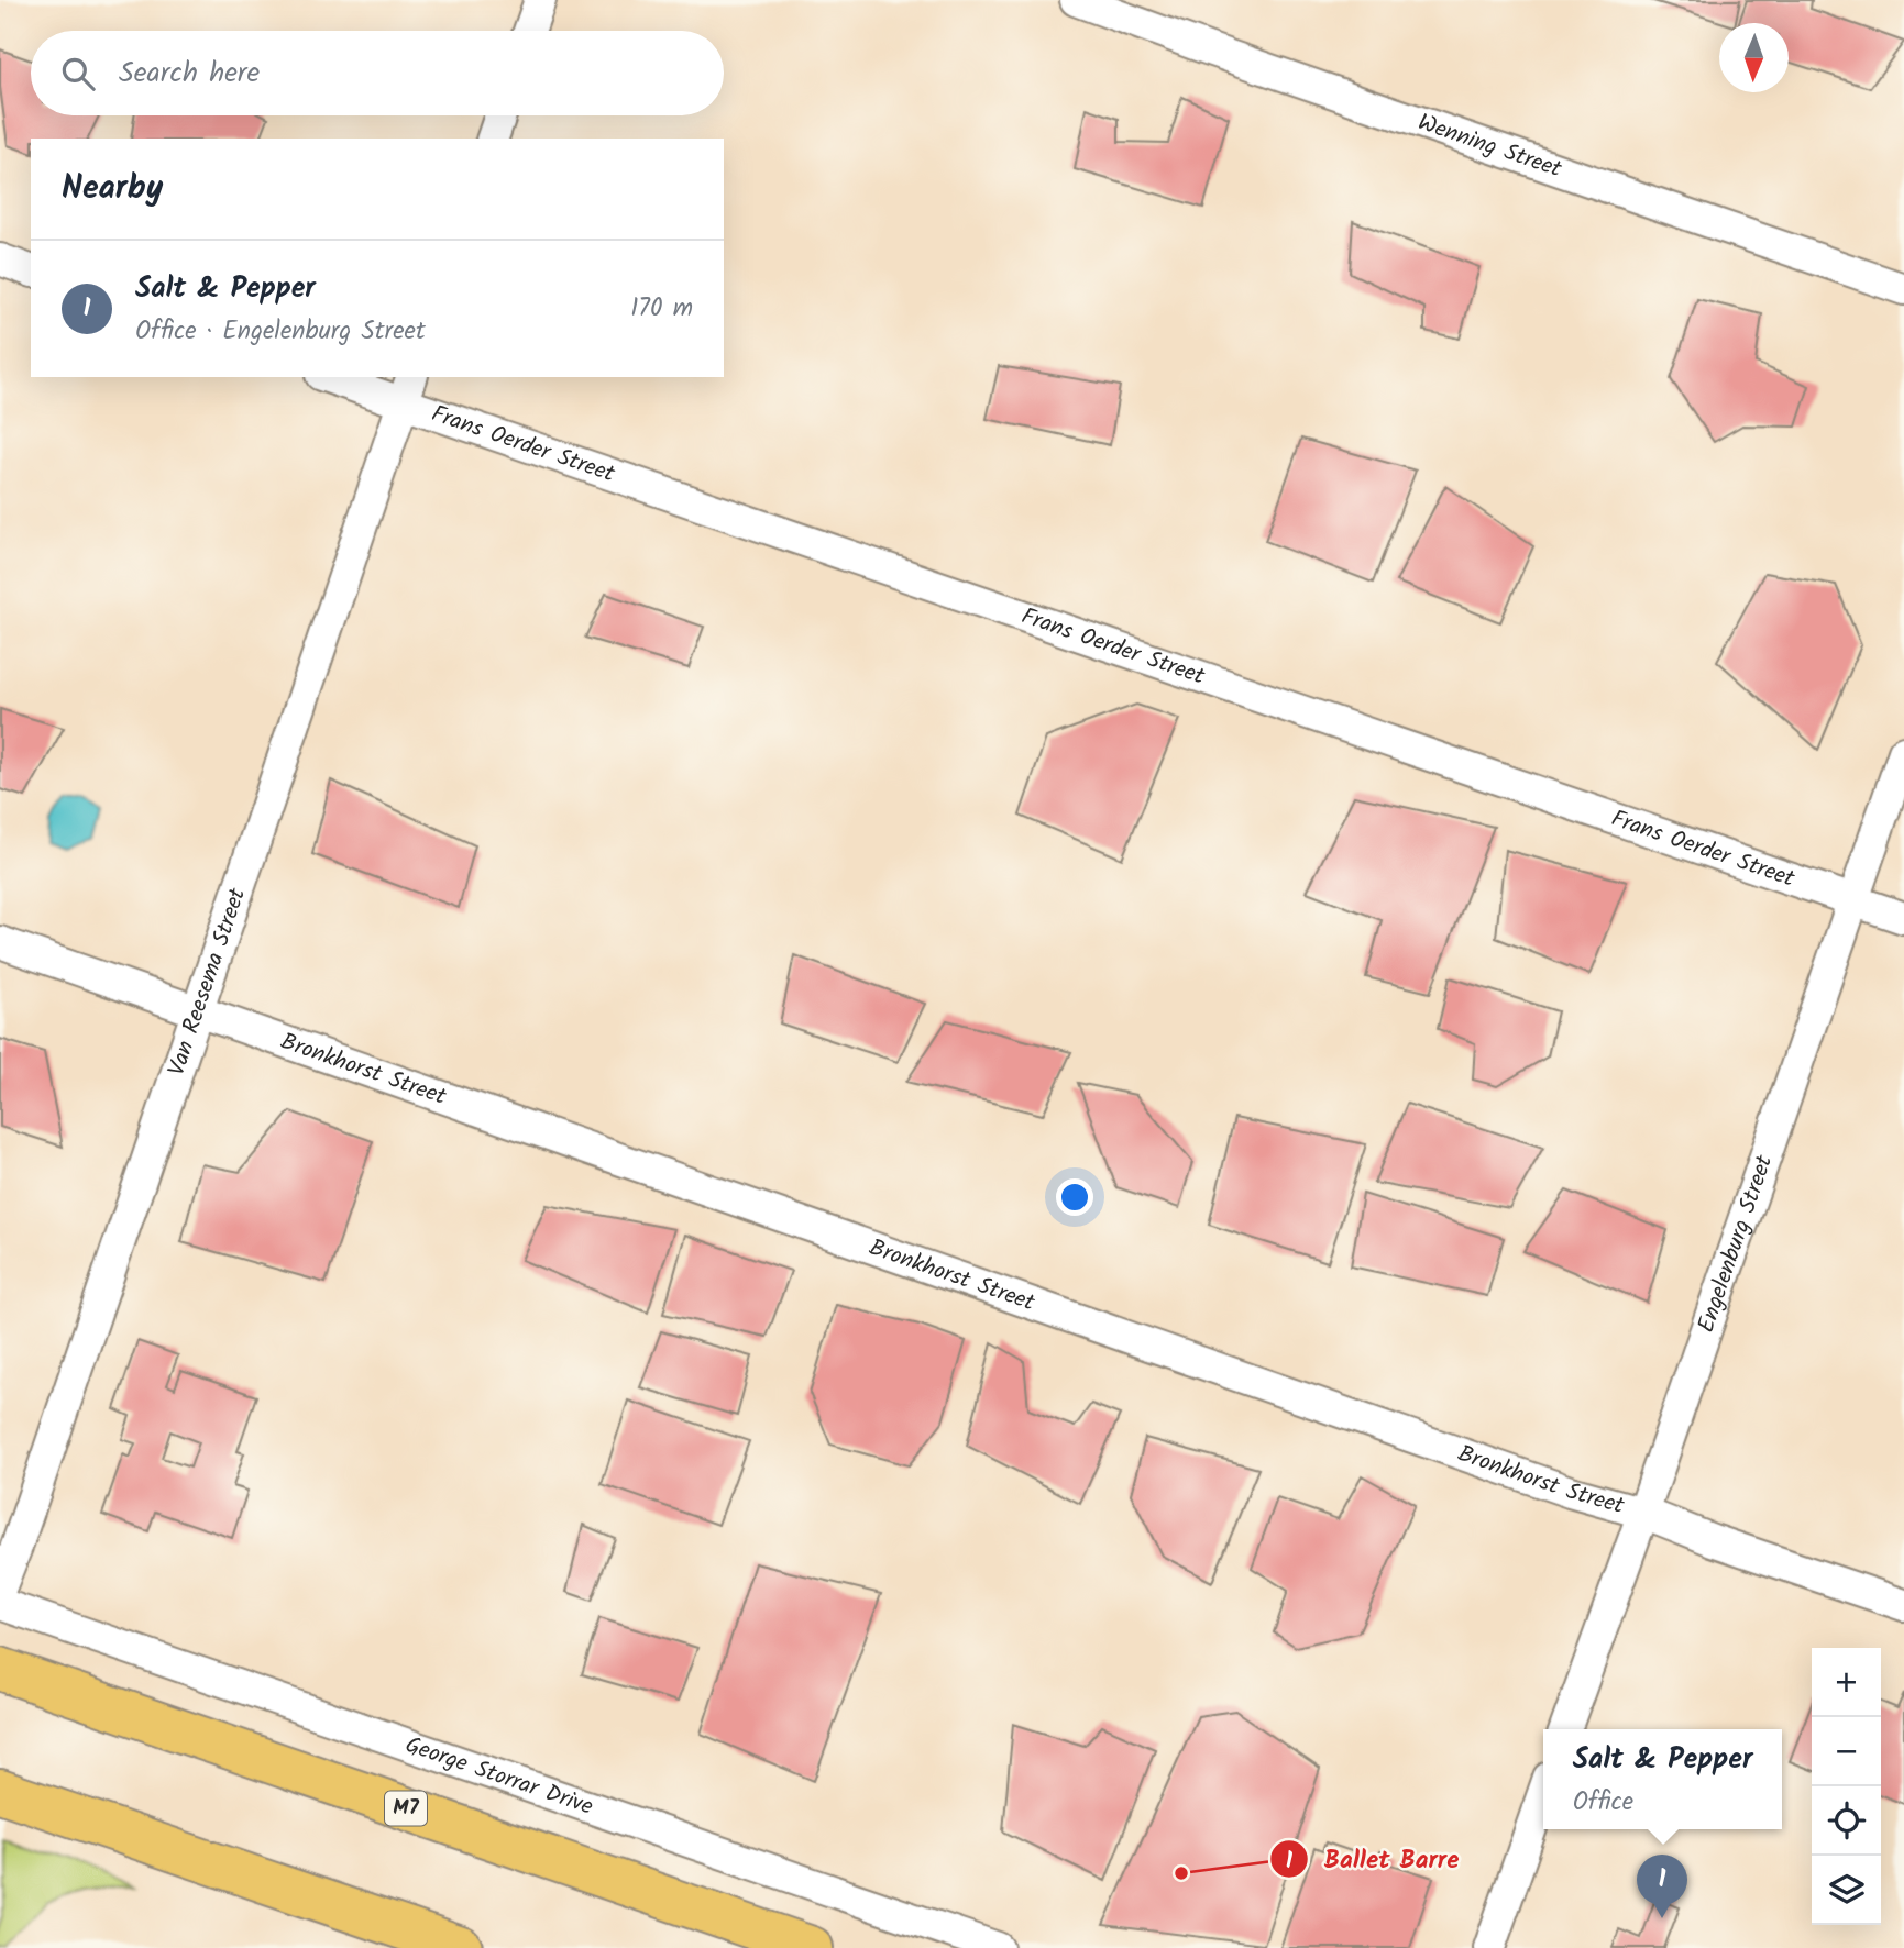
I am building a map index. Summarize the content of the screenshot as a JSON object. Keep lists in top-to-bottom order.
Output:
{
  "streets": {
    "main road": ["M7"],
    "street": [
      "Wenning Street",
      "Frans Oerder Street",
      "Van Reesema Street",
      "Bronkhorst Street",
      "Engelenburg Street",
      "George Storrar Drive"
    ]
  },
  "crossings": [
    ["Frans Oerder Street", "Van Reesema Street"],
    ["Frans Oerder Street", "Engelenburg Street"],
    ["Van Reesema Street", "Bronkhorst Street"],
    ["Bronkhorst Street", "Engelenburg Street"]
  ],
  "places": ["Ballet Barre"],
  "north": "bottom",
  "page": {
    "search": "Search here",
    "heading": "Nearby",
    "list": [
      {
        "mark": "1",
        "name": "Salt & Pepper",
        "note": "Office · Engelenburg Street",
        "value": "170 m"
      }
    ],
    "map_buttons": ["+", "−"],
    "popup": ["Salt & Pepper", "Office"],
    "pins": "1"
  }
}
